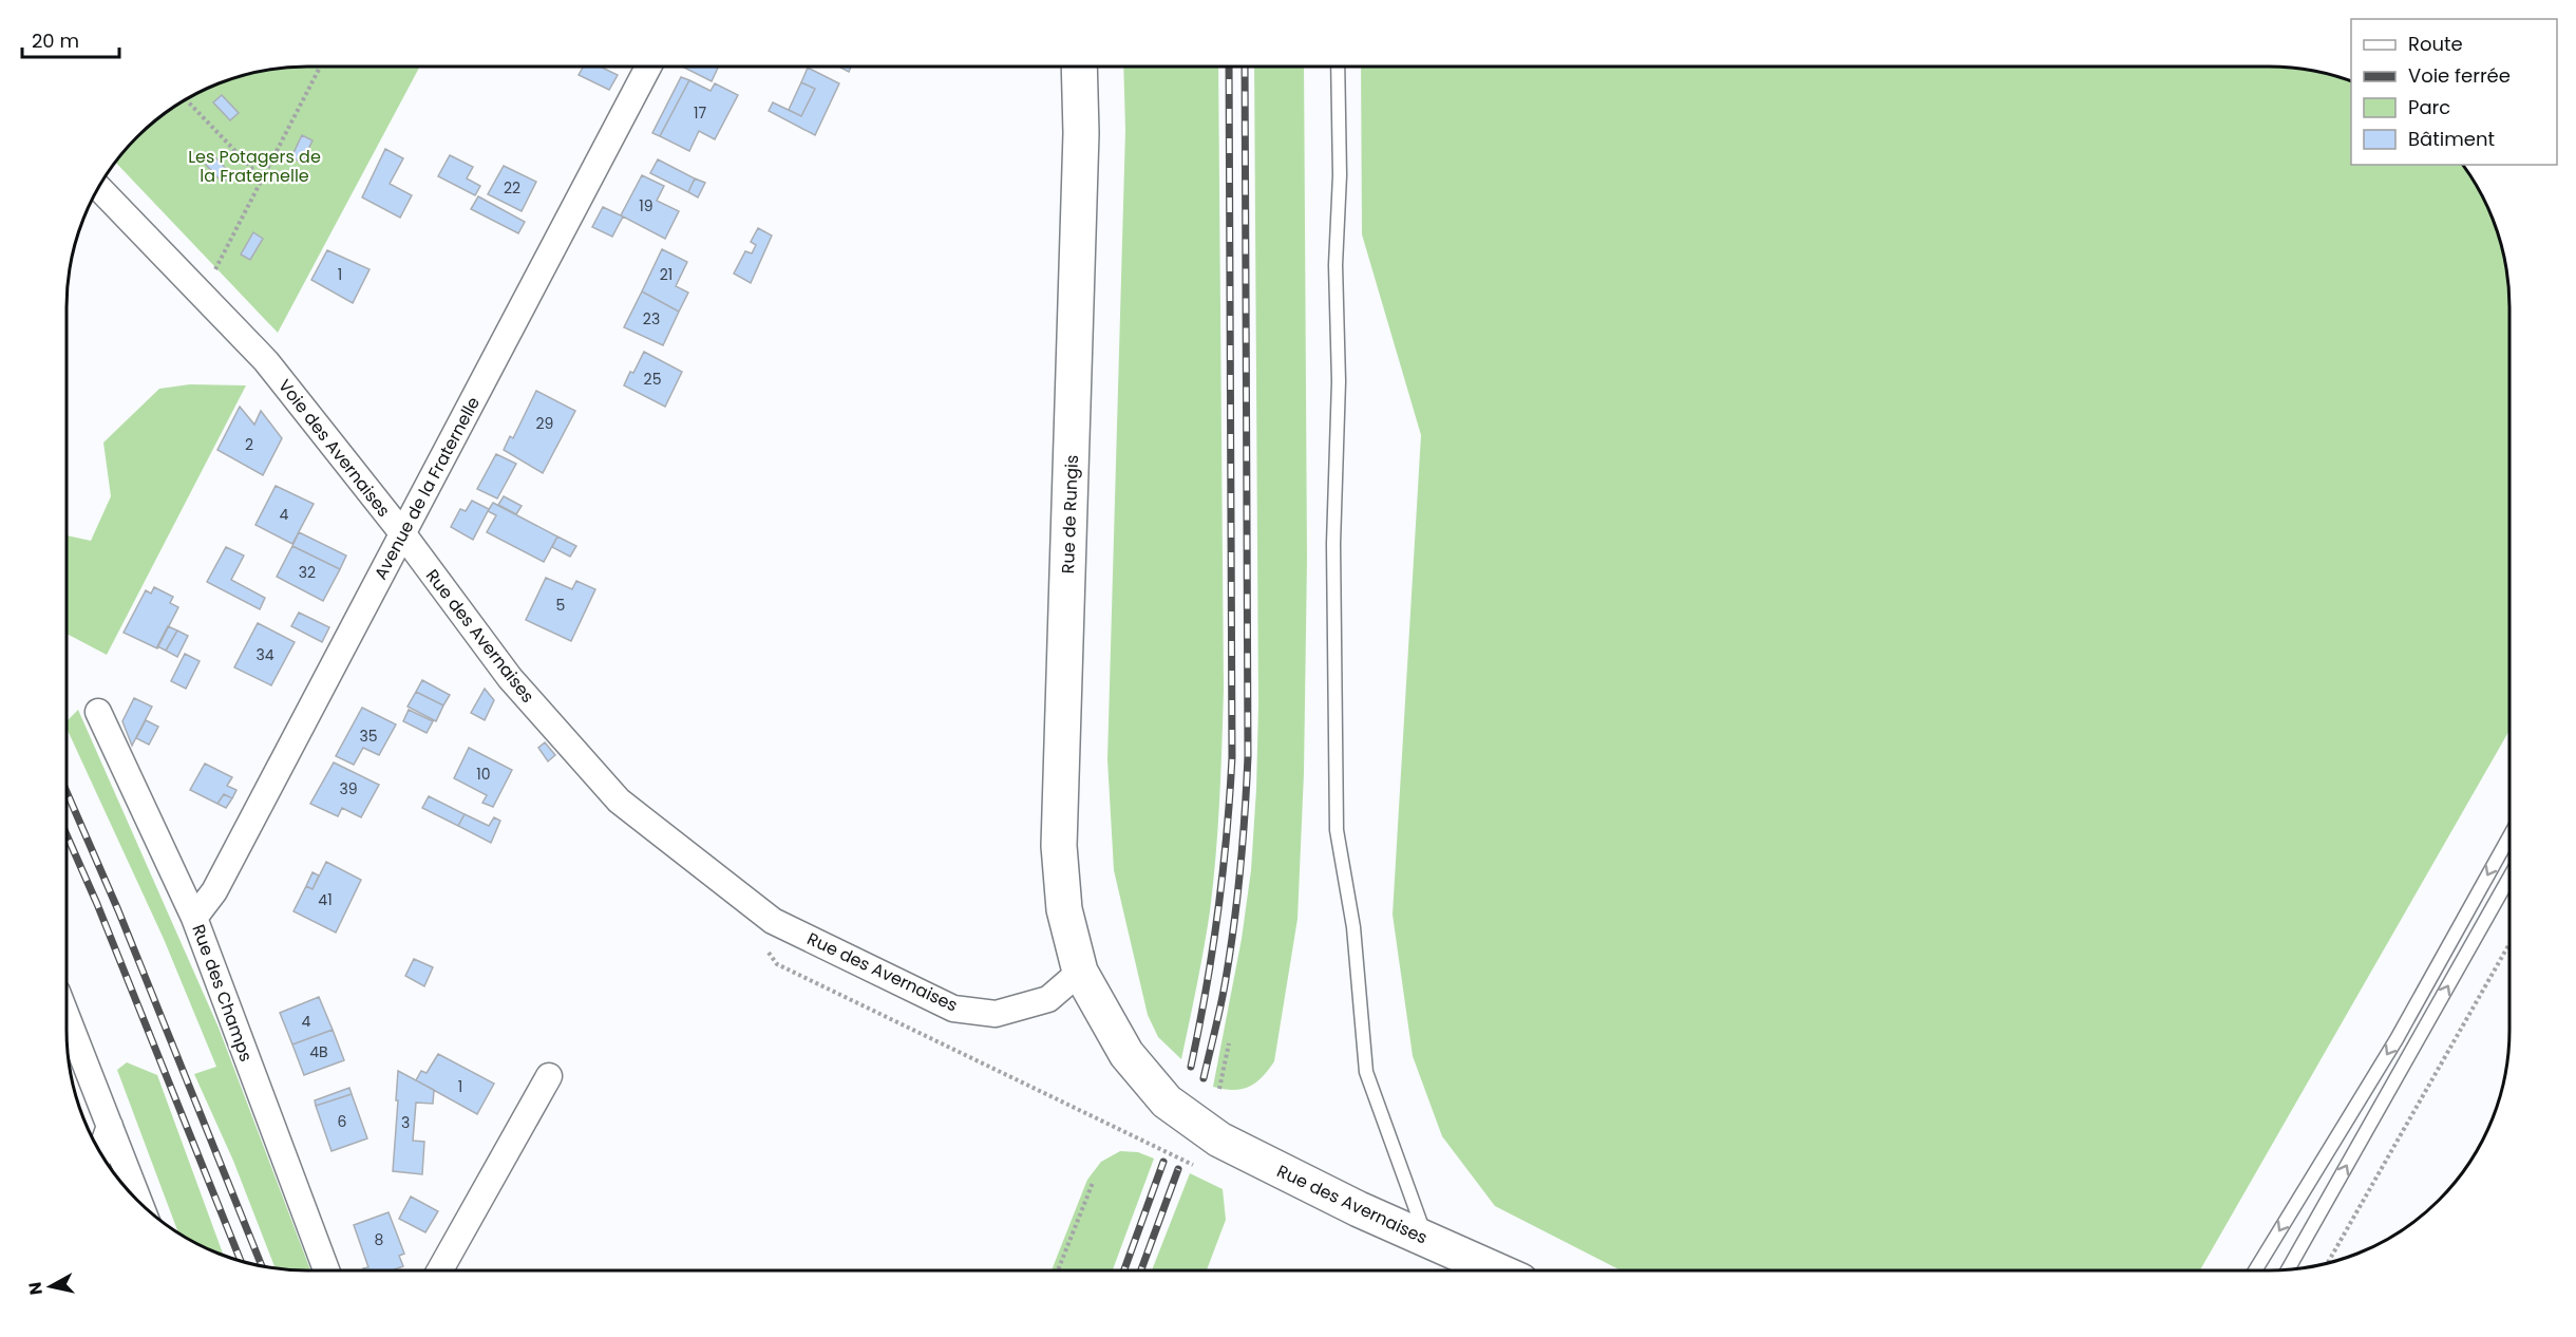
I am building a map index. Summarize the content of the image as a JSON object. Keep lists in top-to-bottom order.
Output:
{
  "streets": {
    "main road": ["Rue de Rungis", "Rue des Avernaises"],
    "street": ["Voie des Avernaises", "Avenue de la Fraternelle", "Rue des Champs"]
  },
  "crossings": [
    ["Voie des Avernaises", "Avenue de la Fraternelle"],
    ["Voie des Avernaises", "Rue des Avernaises"],
    ["Avenue de la Fraternelle", "Rue des Avernaises"],
    ["Avenue de la Fraternelle", "Rue des Champs"],
    ["Rue de Rungis", "Rue des Avernaises"]
  ],
  "parks": ["Les Potagers de la Fraternelle"],
  "house_numbers": [
    "17",
    "22",
    "19",
    "1",
    "21",
    "23",
    "25",
    "29",
    "2",
    "4",
    "32",
    "5",
    "34",
    "35",
    "10",
    "39",
    "41",
    "4",
    "4B",
    "1",
    "6",
    "3",
    "8"
  ],
  "legend": [
    "Route",
    "Voie ferrée",
    "Parc",
    "Bâtiment"
  ],
  "scale_bar": "20 m",
  "north": "left"
}
